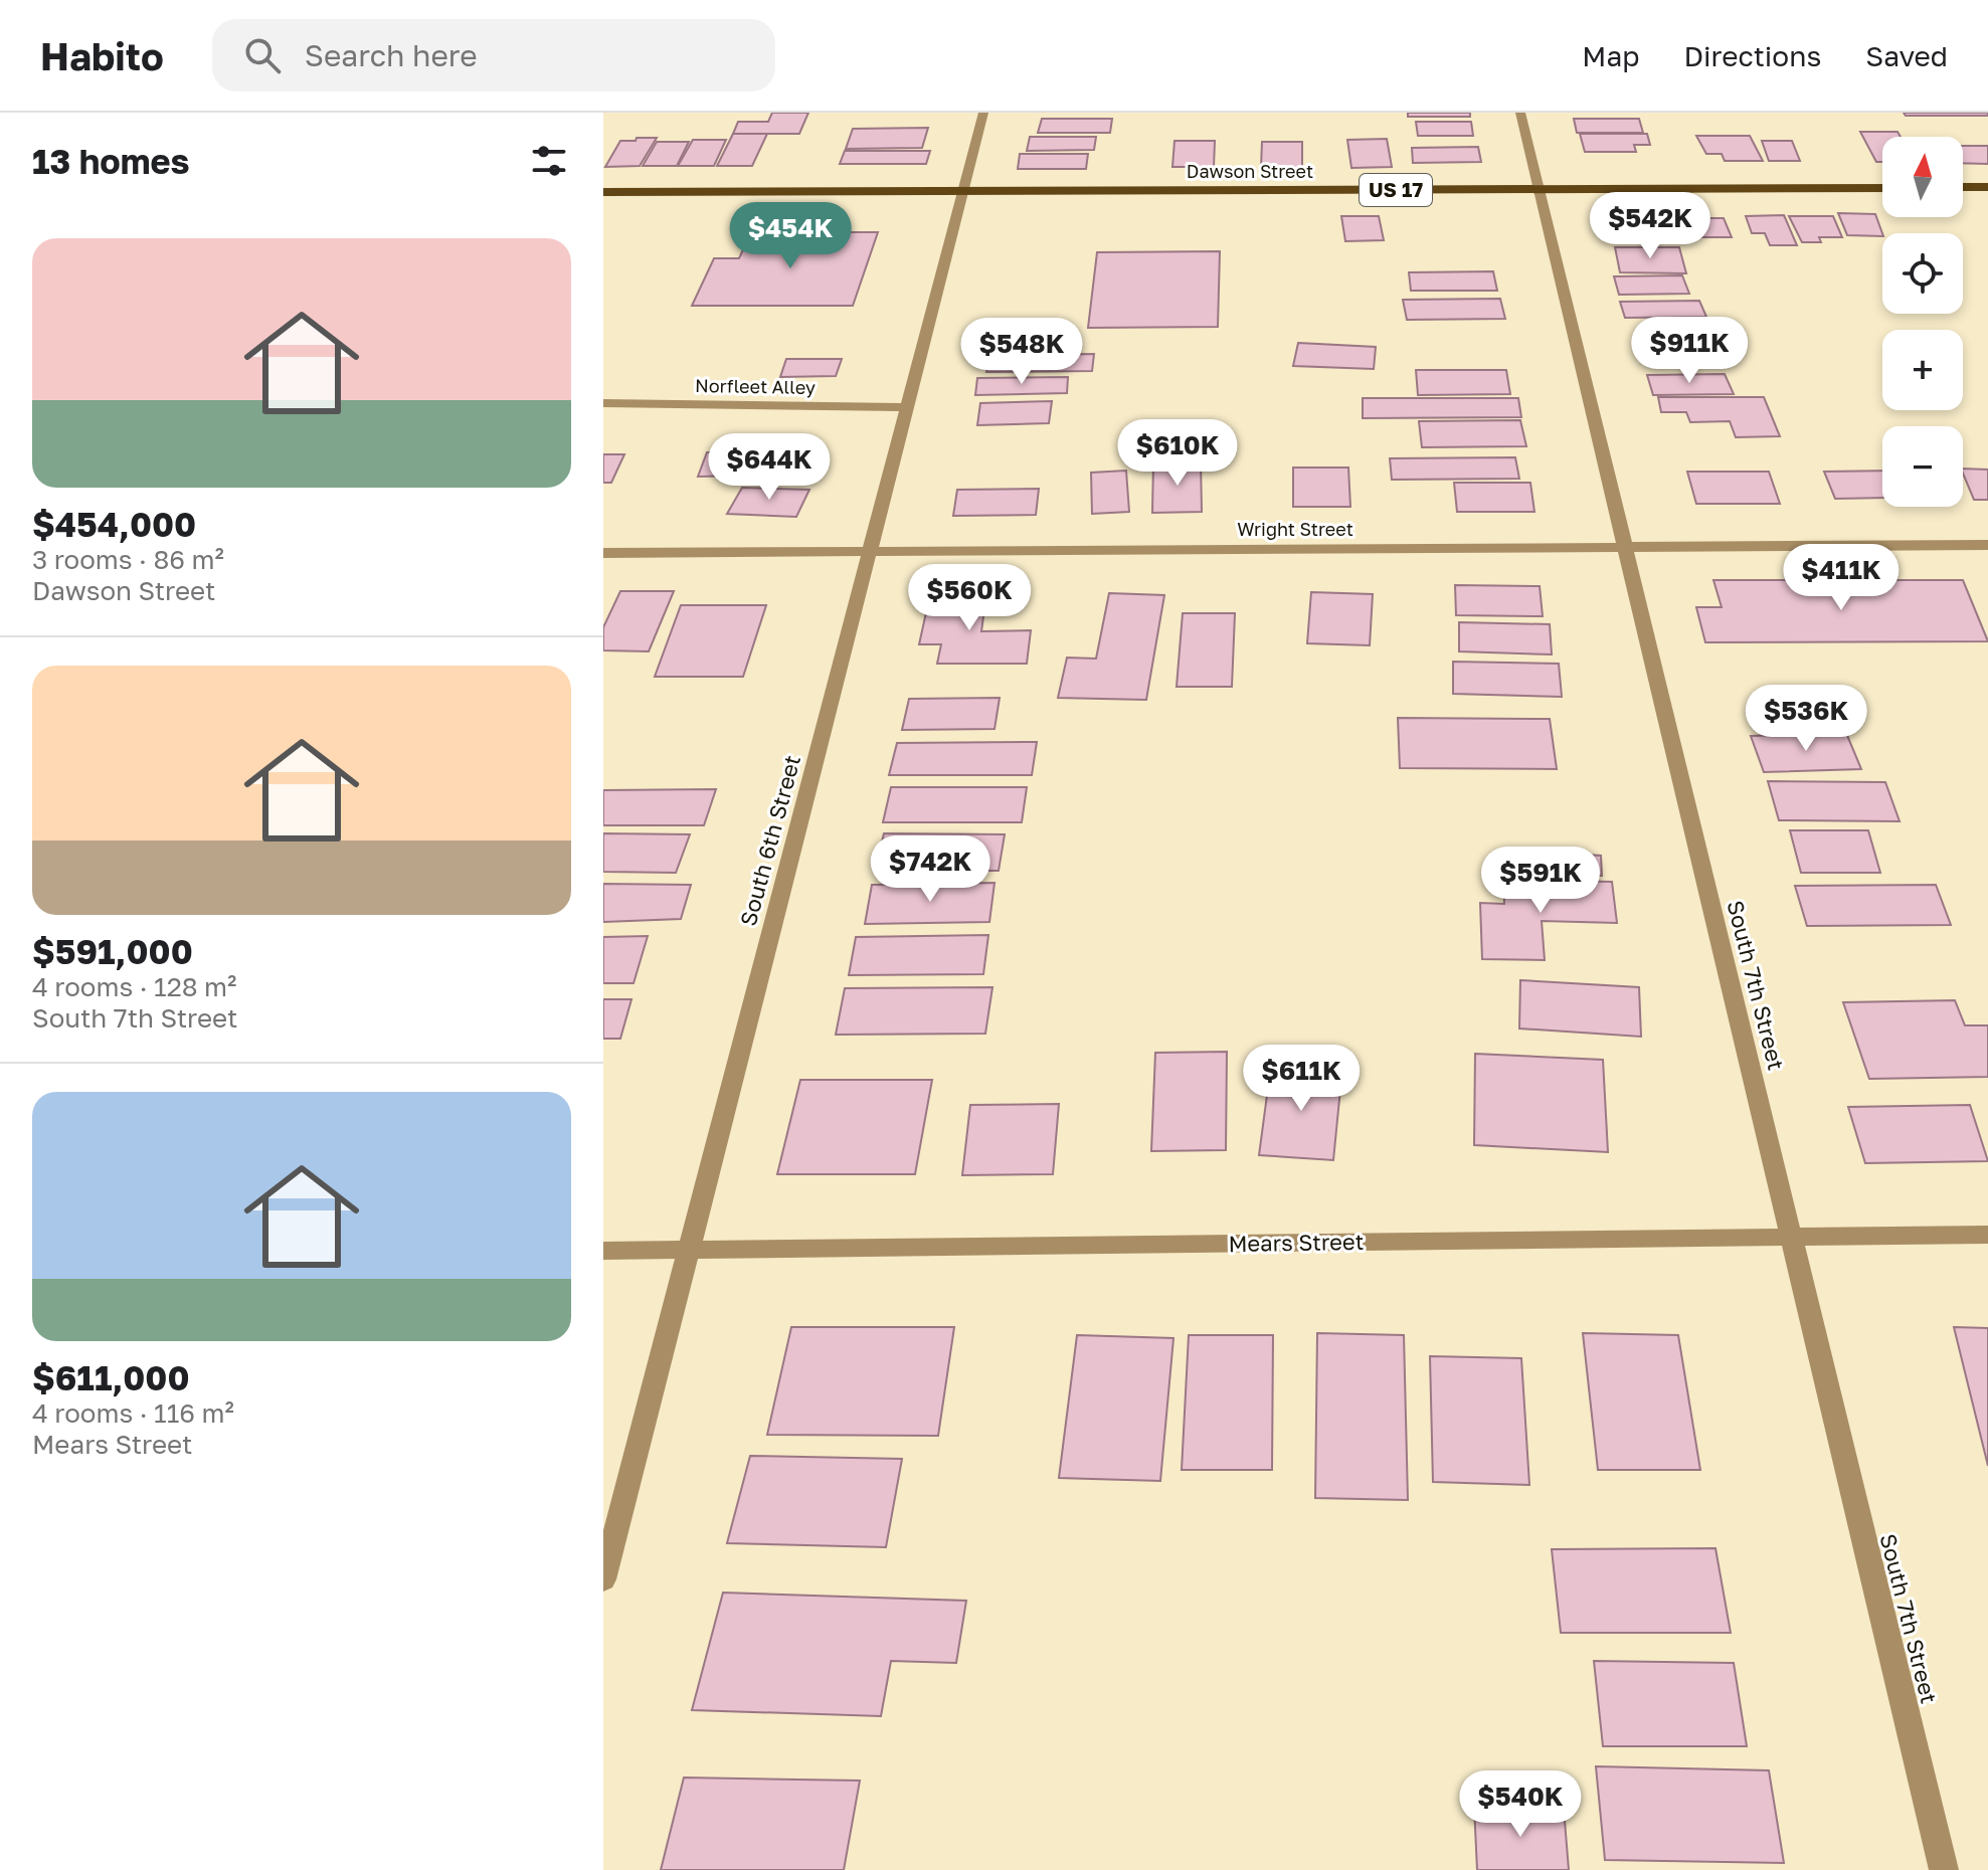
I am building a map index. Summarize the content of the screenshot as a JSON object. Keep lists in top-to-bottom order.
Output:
{
  "streets": {
    "main road": ["Dawson Street", "US 17"],
    "street": [
      "Norfleet Alley",
      "Wright Street",
      "South 6th Street",
      "South 7th Street",
      "Mears Street"
    ]
  },
  "crossings": [
    ["Dawson Street", "South 6th Street"],
    ["Dawson Street", "South 7th Street"],
    ["Norfleet Alley", "South 6th Street"],
    ["Wright Street", "South 6th Street"],
    ["Wright Street", "South 7th Street"],
    ["South 6th Street", "Mears Street"],
    ["South 7th Street", "Mears Street"]
  ],
  "north": "top",
  "page": {
    "header": "Habito",
    "search": "Search here",
    "nav": ["Map", "Directions", "Saved"],
    "heading": "13 homes",
    "map_buttons": ["+", "−"],
    "price": [
      "$542K",
      "$454K",
      "$911K",
      "$548K",
      "$610K",
      "$644K",
      "$411K",
      "$560K",
      "$536K",
      "$742K",
      "$591K",
      "$611K",
      "$540K"
    ],
    "list": [
      {
        "name": "$454,000",
        "note": "3 rooms · 86 m² · Dawson Street"
      },
      {
        "name": "$591,000",
        "note": "4 rooms · 128 m² · South 7th Street"
      },
      {
        "name": "$611,000",
        "note": "4 rooms · 116 m² · Mears Street"
      }
    ]
  }
}
